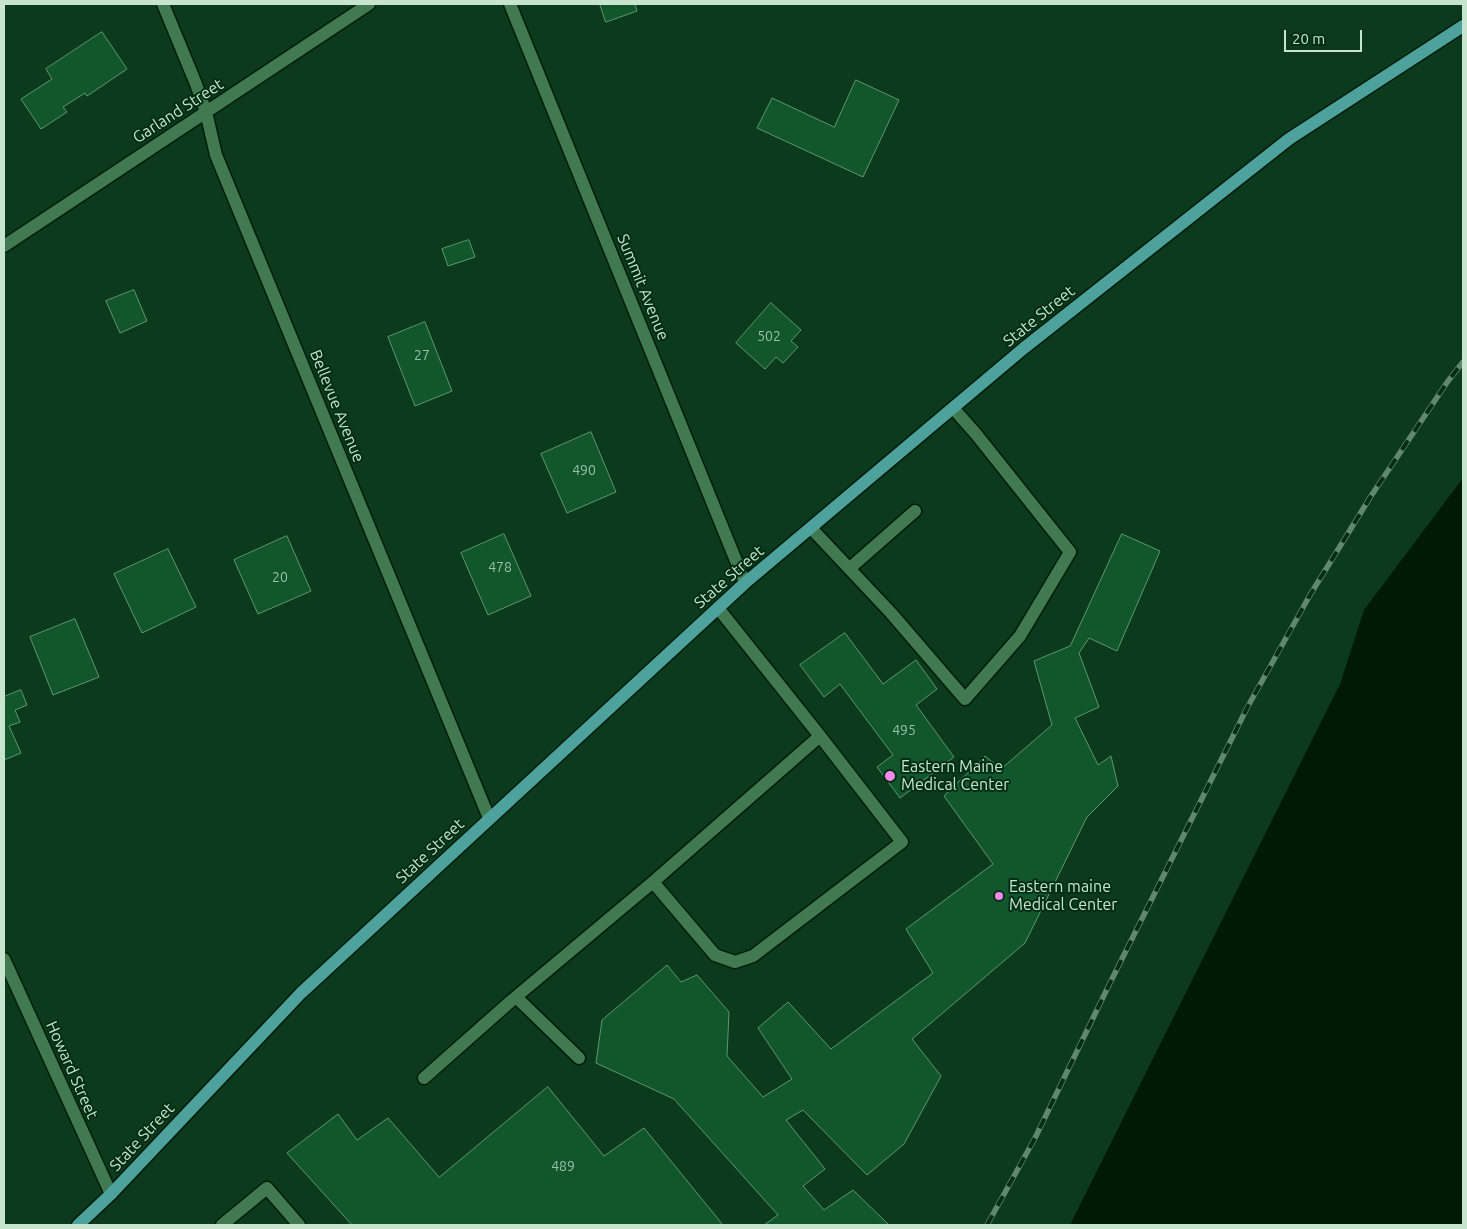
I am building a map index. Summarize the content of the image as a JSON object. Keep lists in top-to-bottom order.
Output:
{
  "streets": {
    "main road": ["State Street"],
    "street": [
      "Garland Street",
      "Summit Avenue",
      "Bellevue Avenue",
      "Howard Street"
    ]
  },
  "crossings": [
    ["Garland Street", "Bellevue Avenue"],
    ["Summit Avenue", "State Street"],
    ["State Street", "Bellevue Avenue"],
    ["State Street", "Howard Street"]
  ],
  "places": ["Eastern Maine Medical Center", "Eastern maine Medical Center"],
  "house_numbers": [
    "502",
    "27",
    "490",
    "478",
    "20",
    "495",
    "489"
  ],
  "scale_bar": "20 m"
}
